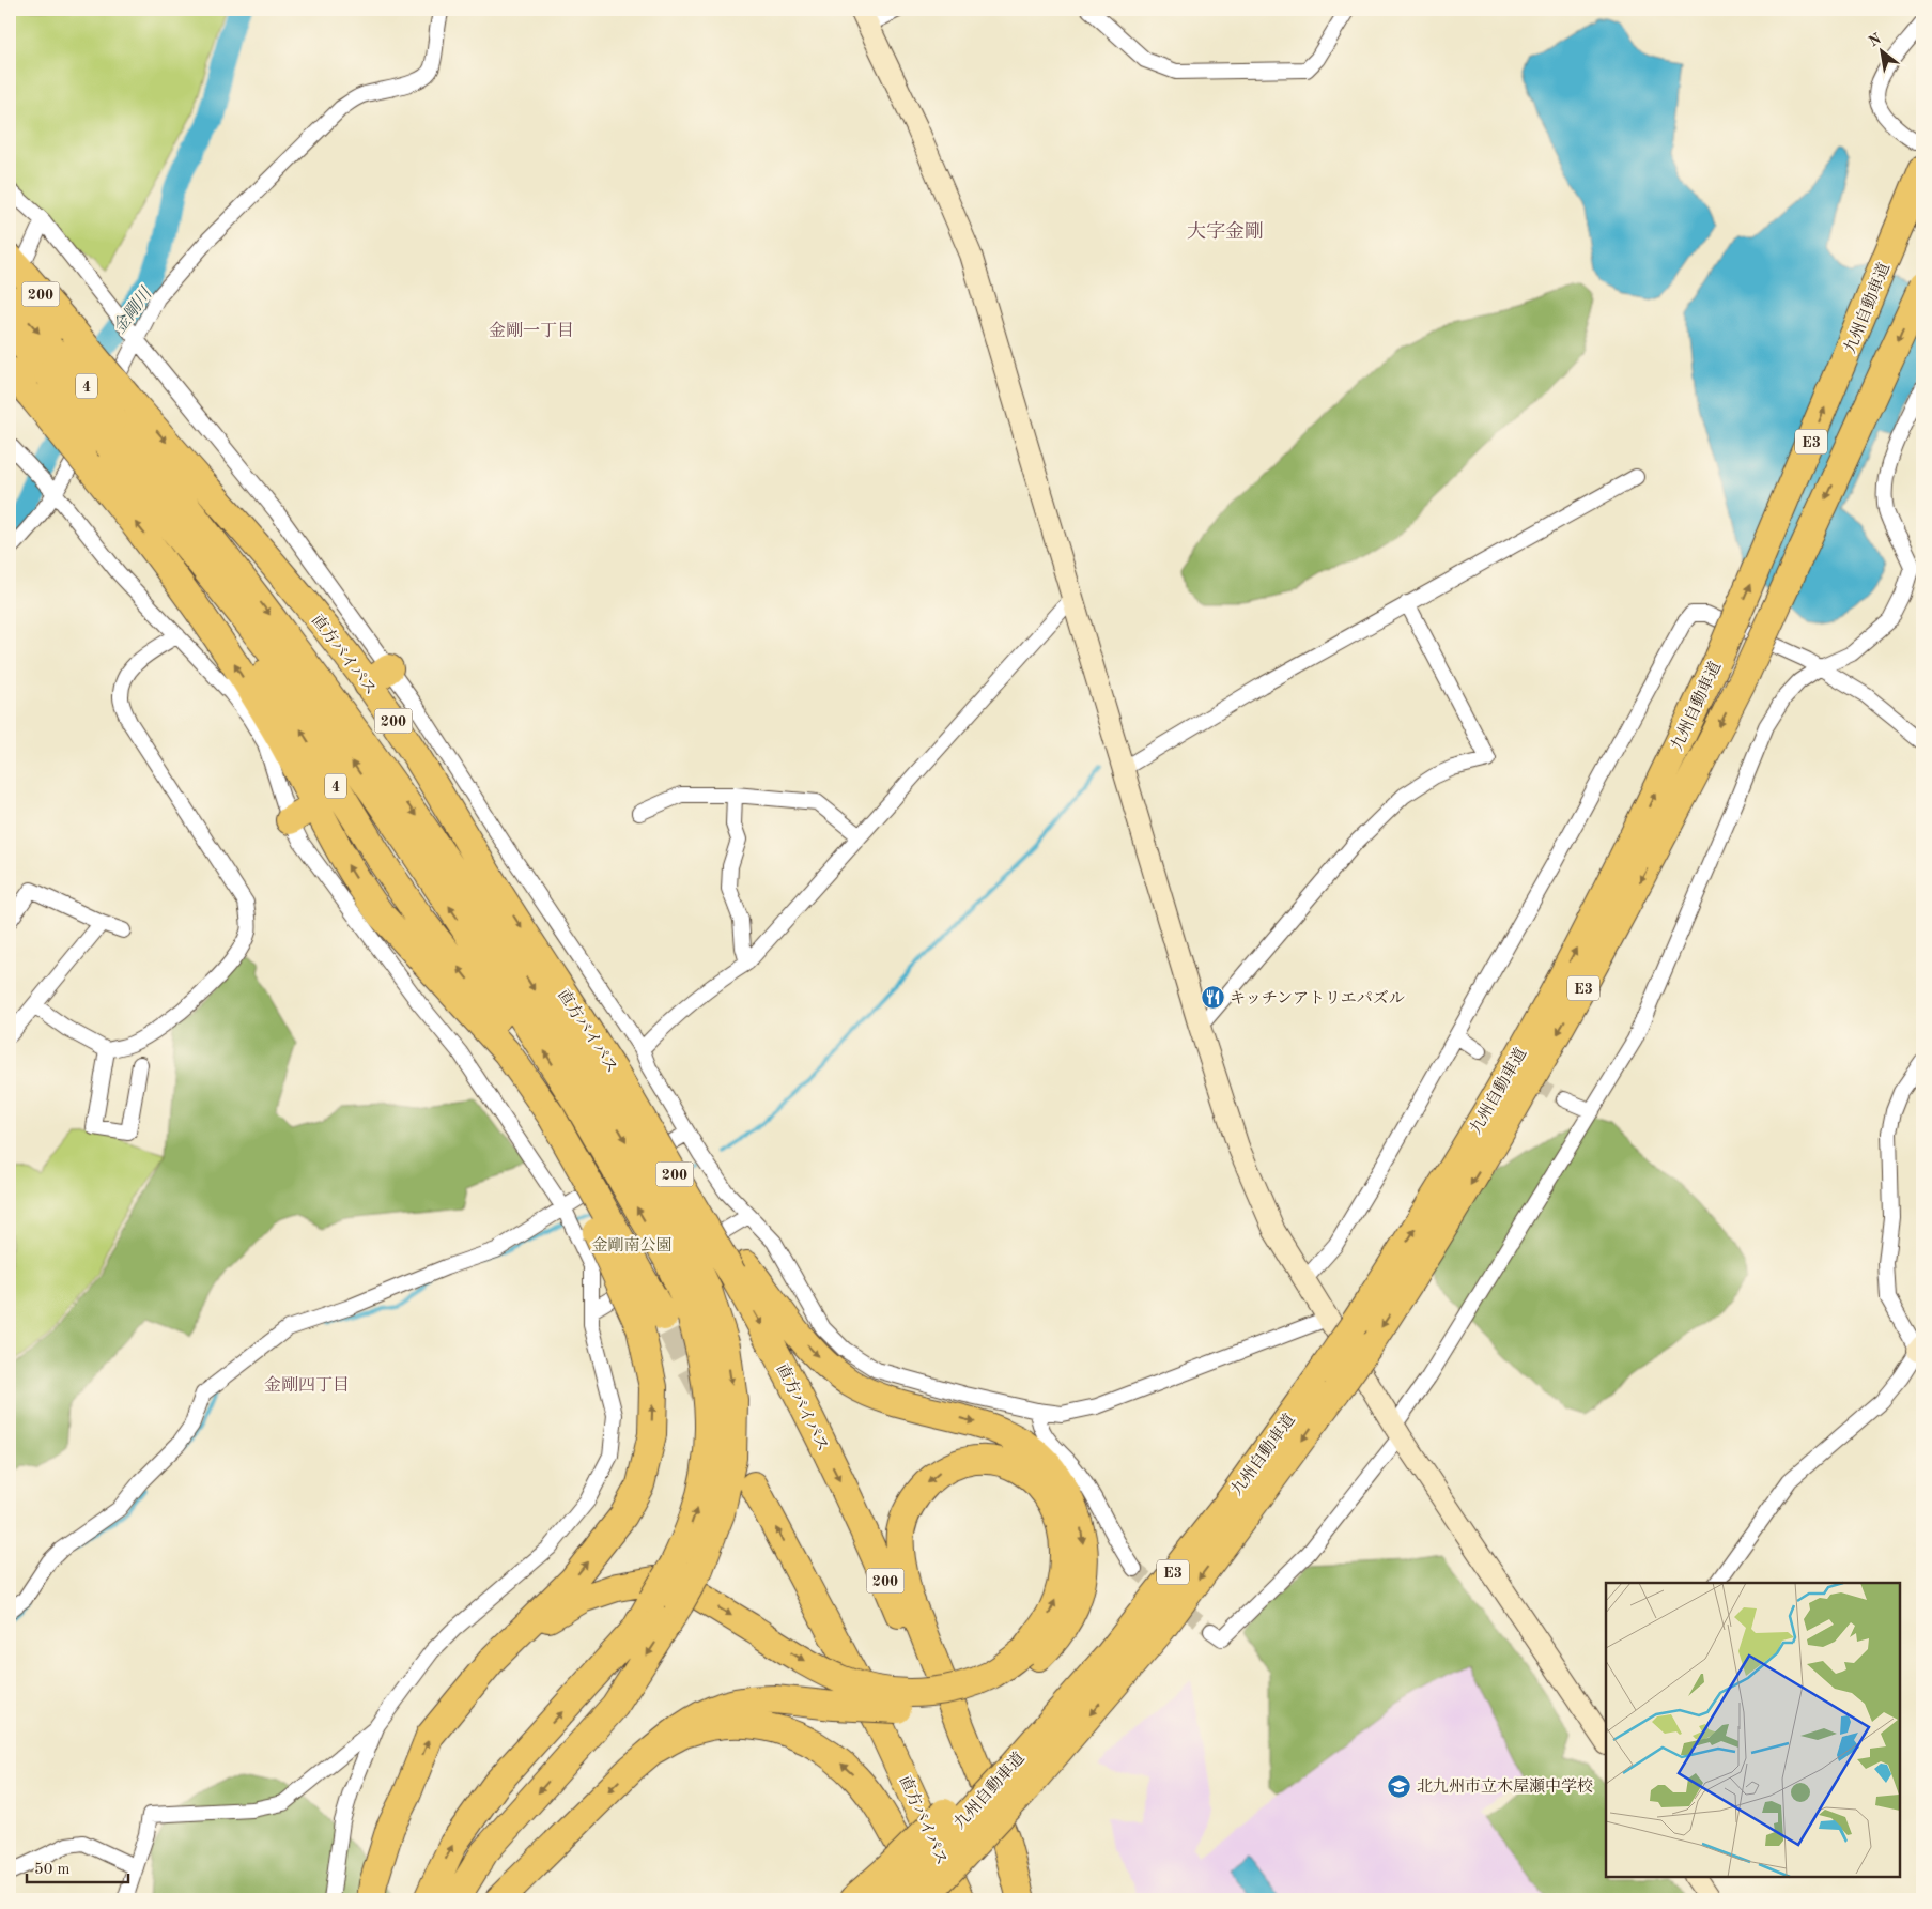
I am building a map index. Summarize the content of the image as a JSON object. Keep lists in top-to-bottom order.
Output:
{
  "streets": {
    "highway": [
      "200",
      "九州自動車道",
      "4",
      "E3",
      "直方バイパス"
    ]
  },
  "crossings": [
    ["4", "直方バイパス"]
  ],
  "districts": ["大字金剛", "金剛一丁目", "金剛四丁目"],
  "water": ["金剛川"],
  "parks": ["金剛南公園"],
  "places": {
    "restaurant": ["キッチンアトリエパズル"],
    "school or university": ["北九州市立木屋瀬中学校"]
  },
  "scale_bar": "50 m",
  "north": "top left"
}
